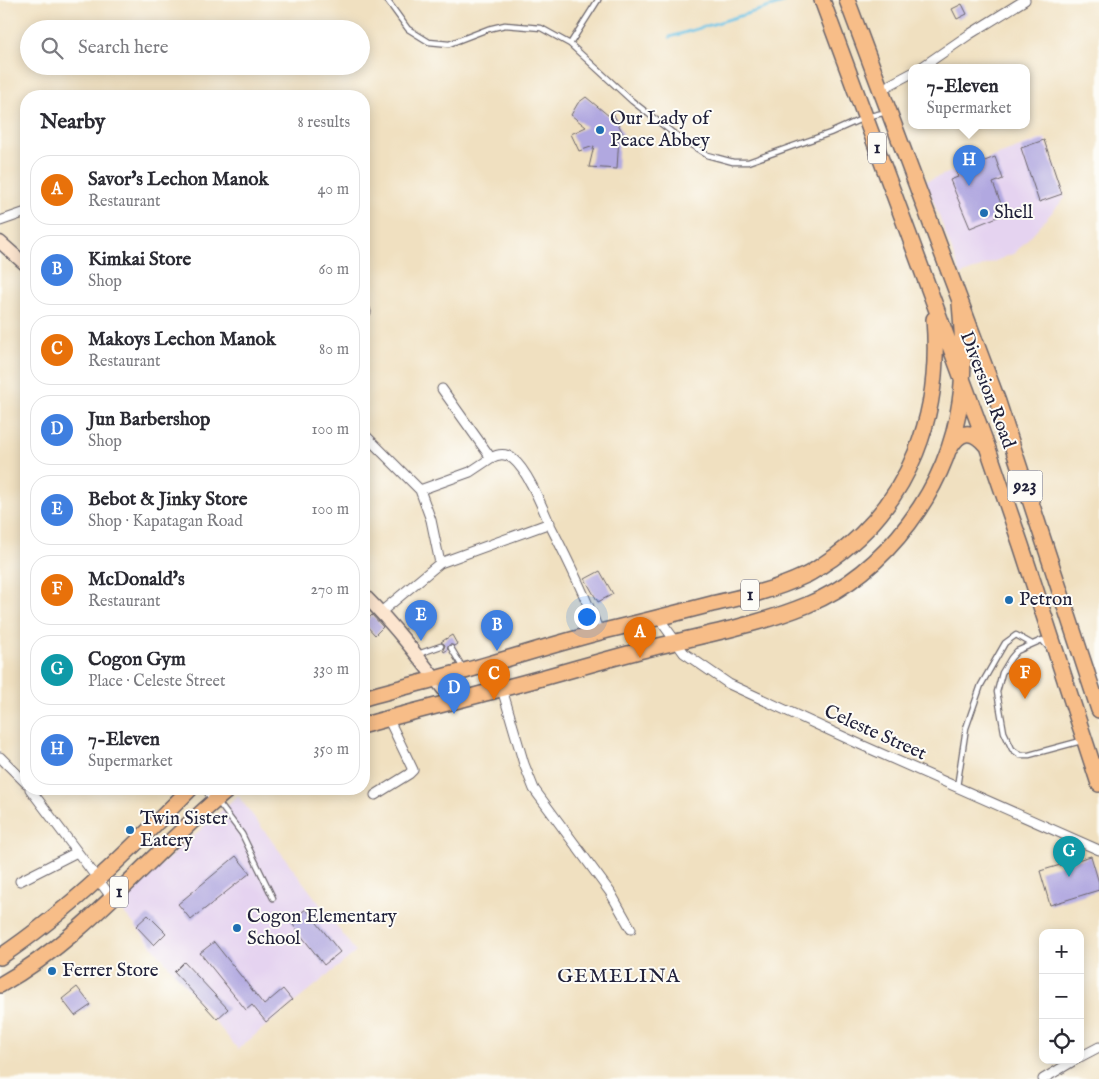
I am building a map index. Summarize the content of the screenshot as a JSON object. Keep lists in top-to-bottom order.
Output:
{
  "streets": {
    "highway": ["1", "Diversion Road", "923"],
    "street": ["Celeste Street"]
  },
  "crossings": [
    ["1", "Diversion Road"],
    ["1", "Celeste Street"]
  ],
  "districts": ["GEMELINA"],
  "places": [
    "Our Lady of Peace Abbey",
    "Shell",
    "Petron",
    "Twin Sister Eatery",
    "Cogon Elementary School",
    "Ferrer Store"
  ],
  "page": {
    "search": "Search here",
    "popup": ["7-Eleven", "Supermarket"],
    "heading": ["Nearby", "8 results"],
    "pins": [
      "H",
      "E",
      "B",
      "A",
      "F",
      "C",
      "D",
      "G"
    ],
    "list": [
      {
        "mark": "A",
        "name": "Savor's Lechon Manok",
        "note": "Restaurant",
        "value": "40 m"
      },
      {
        "mark": "B",
        "name": "Kimkai Store",
        "note": "Shop",
        "value": "60 m"
      },
      {
        "mark": "C",
        "name": "Makoys Lechon Manok",
        "note": "Restaurant",
        "value": "80 m"
      },
      {
        "mark": "D",
        "name": "Jun Barbershop",
        "note": "Shop",
        "value": "100 m"
      },
      {
        "mark": "E",
        "name": "Bebot & Jinky Store",
        "note": "Shop · Kapatagan Road",
        "value": "100 m"
      },
      {
        "mark": "F",
        "name": "McDonald's",
        "note": "Restaurant",
        "value": "270 m"
      },
      {
        "mark": "G",
        "name": "Cogon Gym",
        "note": "Place · Celeste Street",
        "value": "330 m"
      },
      {
        "mark": "H",
        "name": "7-Eleven",
        "note": "Supermarket",
        "value": "350 m"
      }
    ],
    "map_buttons": ["+", "−"]
  }
}
